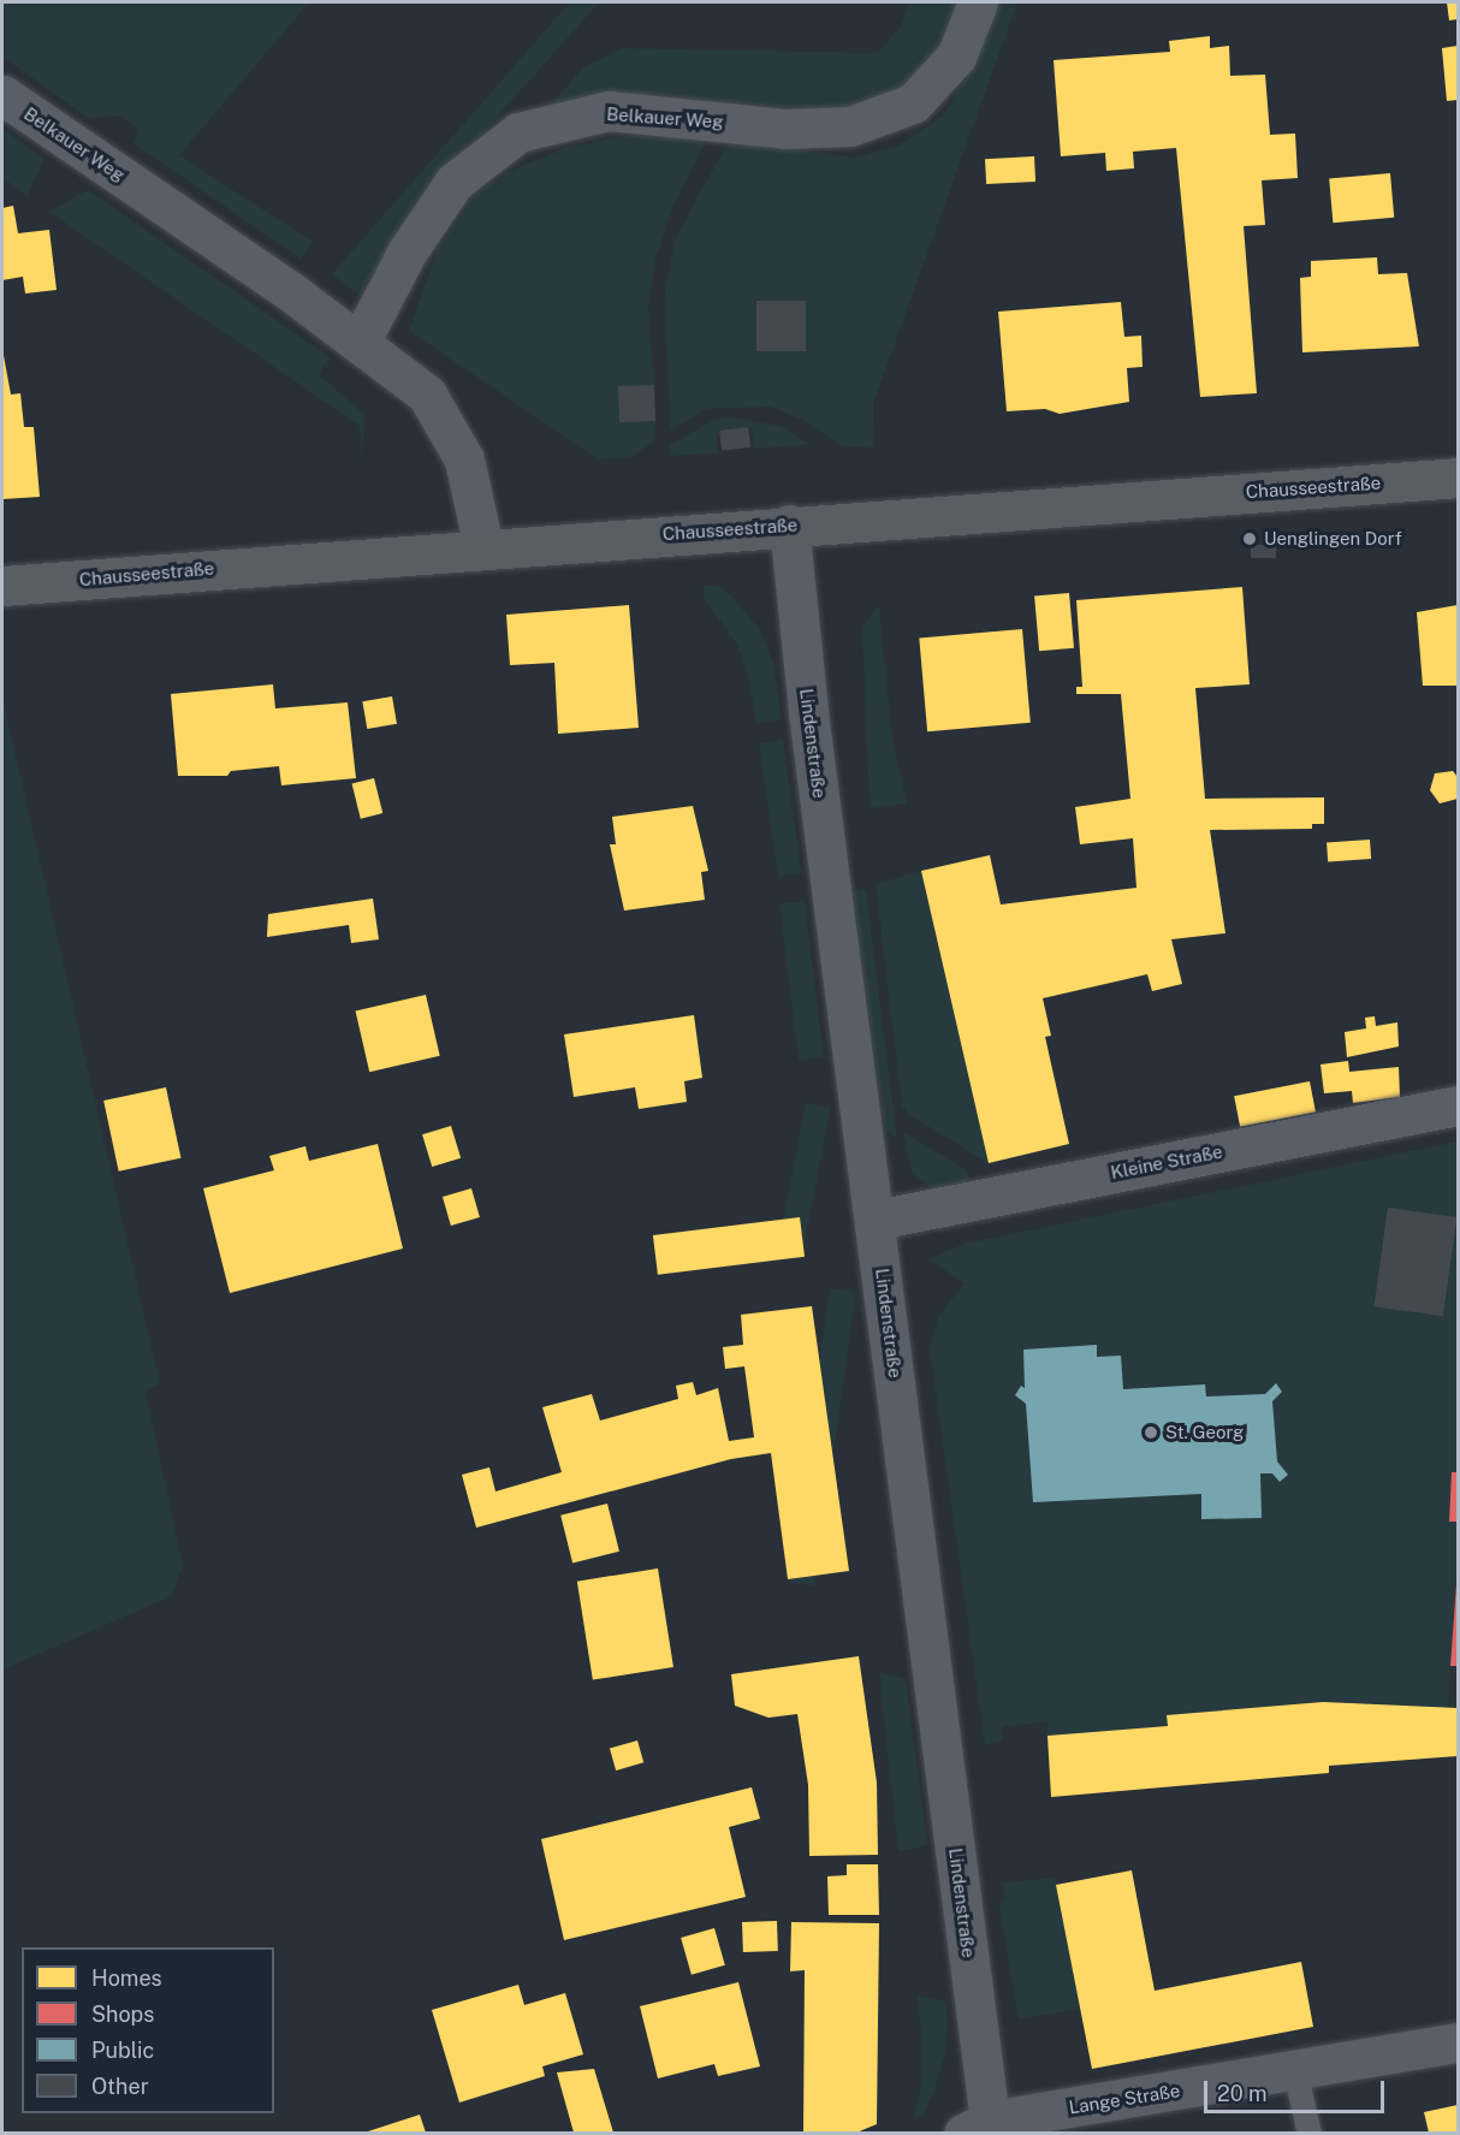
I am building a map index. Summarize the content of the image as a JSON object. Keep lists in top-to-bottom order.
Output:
{
  "streets": {
    "main road": ["Chausseestraße"],
    "street": [
      "Belkauer Weg",
      "Lindenstraße",
      "Kleine Straße",
      "Lange Straße"
    ]
  },
  "crossings": [
    ["Belkauer Weg", "Chausseestraße"],
    ["Chausseestraße", "Lindenstraße"],
    ["Lindenstraße", "Kleine Straße"],
    ["Lindenstraße", "Lange Straße"]
  ],
  "places": ["Uenglingen Dorf", "St. Georg"],
  "legend": [
    "Homes",
    "Shops",
    "Public",
    "Other"
  ],
  "scale_bar": "20 m"
}
